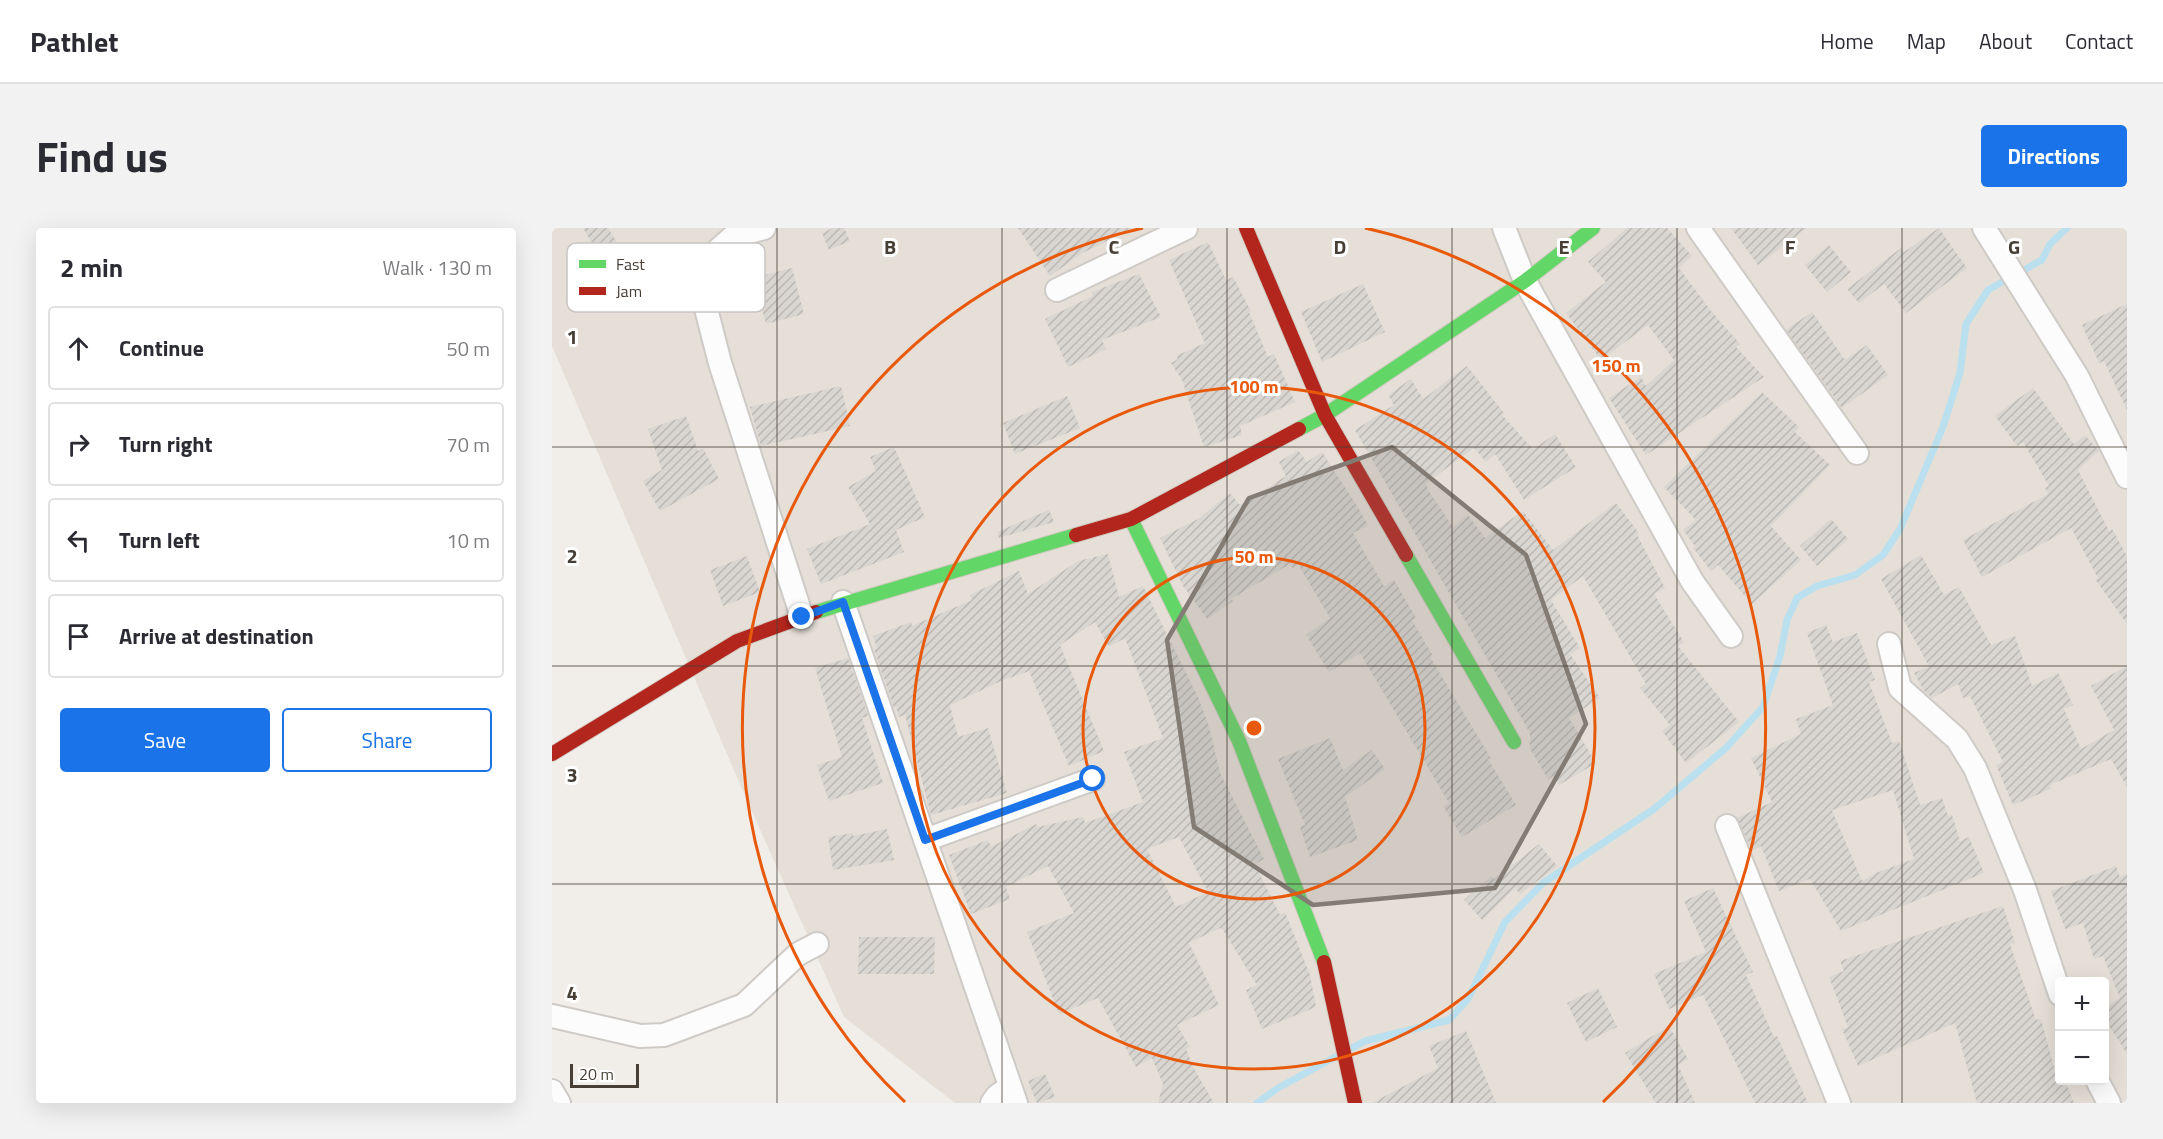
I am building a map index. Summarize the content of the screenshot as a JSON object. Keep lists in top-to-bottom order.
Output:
{
  "legend": ["Fast", "Jam"],
  "scale_bar": "20 m",
  "page": {
    "header": "Pathlet",
    "nav": [
      "Home",
      "Map",
      "About",
      "Contact"
    ],
    "title": "Find us",
    "buttons": [
      "Directions",
      ["Save", "Share"]
    ],
    "heading": ["2 min", "Walk · 130 m"],
    "list": [
      ["Continue", "50 m"],
      ["Turn right", "70 m"],
      ["Turn left", "10 m"],
      "Arrive at destination"
    ],
    "map_buttons": ["+", "−"],
    "scale": "20 m"
  },
  "grid": {
    "columns": [
      "B",
      "C",
      "D",
      "E",
      "F",
      "G"
    ],
    "rows": [
      "1",
      "2",
      "3",
      "4"
    ]
  },
  "rings": ["150 m", "100 m", "50 m"]
}
